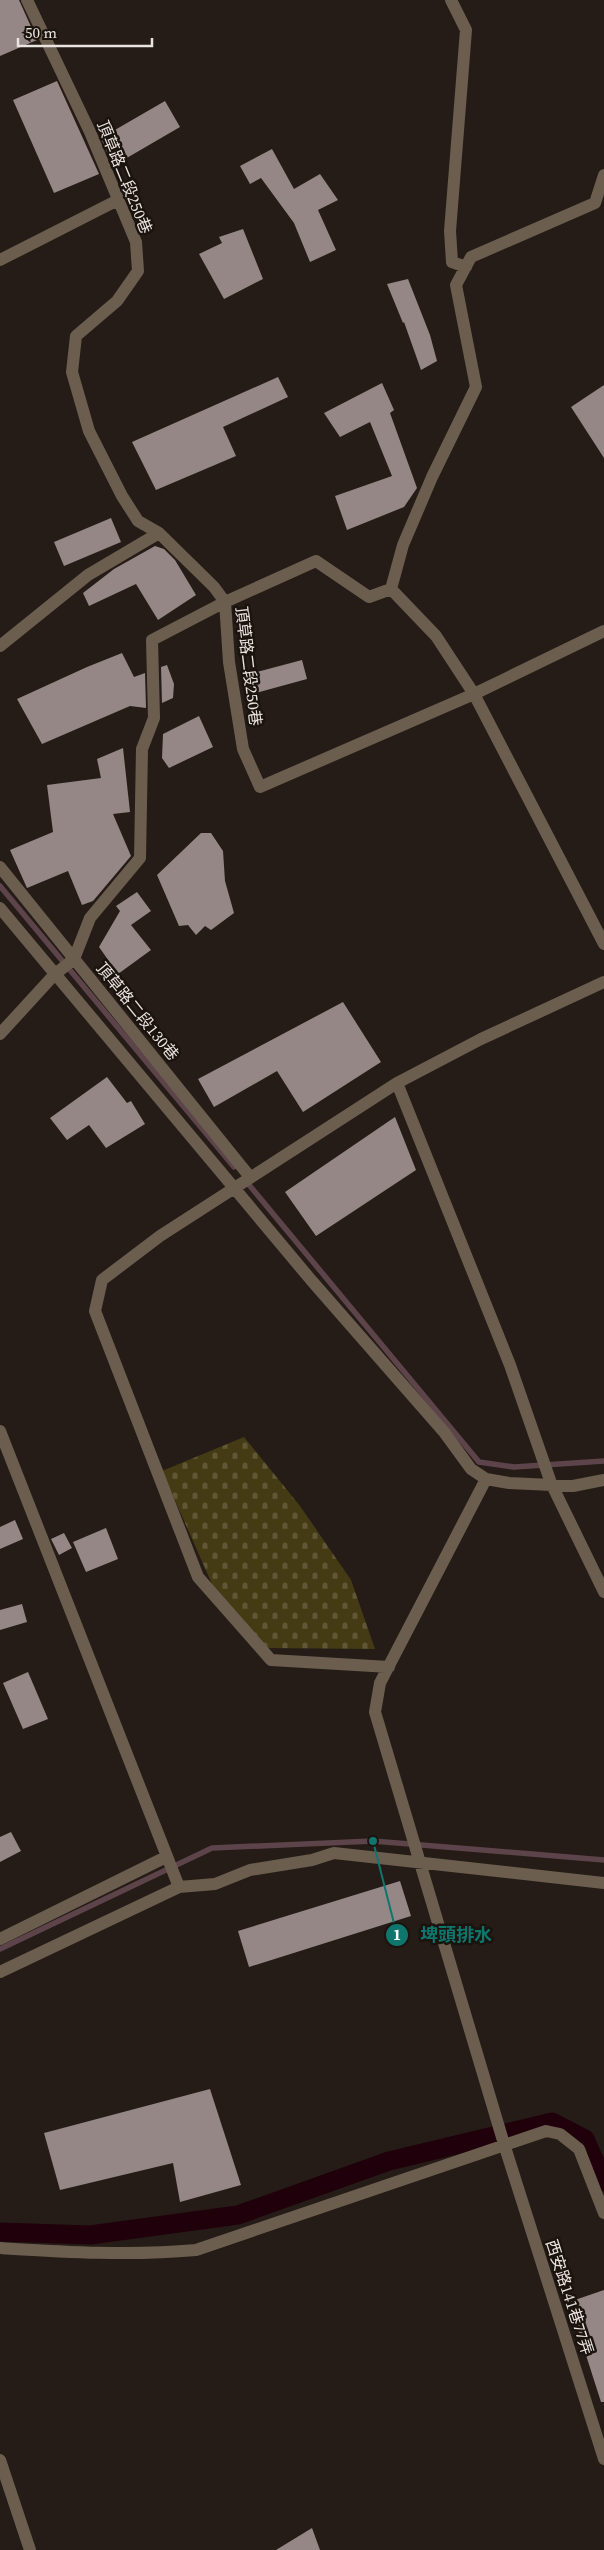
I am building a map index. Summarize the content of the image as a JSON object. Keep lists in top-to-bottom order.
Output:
{
  "streets": {
    "street": ["頂草路二段250巷", "頂草路二段130巷", "西安路141巷77弄"]
  },
  "places": ["埤頭排水"],
  "scale_bar": "50 m"
}
